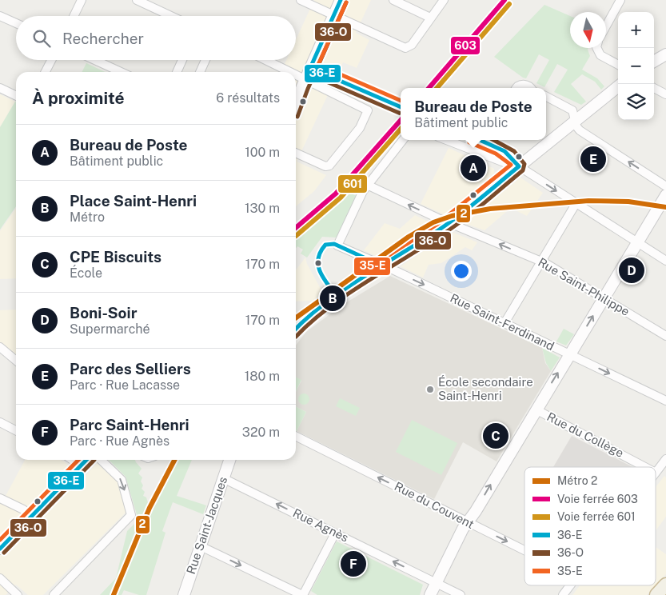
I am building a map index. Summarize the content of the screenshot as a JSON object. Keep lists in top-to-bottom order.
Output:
{
  "streets": {
    "main road": ["Rue Saint-Jacques"],
    "street": [
      "Rue Saint-Philippe",
      "Rue Saint-Ferdinand",
      "Rue du Collège",
      "Rue du Couvent",
      "Rue Agnès"
    ]
  },
  "crossings": [
    ["Rue Saint-Philippe", "Rue Saint-Ferdinand"],
    ["Rue Saint-Jacques", "Rue Agnès"]
  ],
  "one_way": ["Rue Saint-Philippe", "Rue Saint-Ferdinand"],
  "places": ["École secondaire Saint-Henri"],
  "lines": [
    "rail line 603",
    "transit line 36-E",
    "transit line 36-O",
    "transit line 35-E",
    "rail line 601",
    "metro line 2"
  ],
  "legend": [
    "Métro 2",
    "Voie ferrée 603",
    "Voie ferrée 601",
    "36-E",
    "36-O",
    "35-E"
  ],
  "north": "bottom",
  "page": {
    "map_buttons": ["+", "−"],
    "search": "Rechercher",
    "heading": ["À proximité", "6 résultats"],
    "popup": ["Bureau de Poste", "Bâtiment public"],
    "list": [
      {
        "mark": "A",
        "name": "Bureau de Poste",
        "note": "Bâtiment public",
        "value": "100 m"
      },
      {
        "mark": "B",
        "name": "Place Saint-Henri",
        "note": "Métro",
        "value": "130 m"
      },
      {
        "mark": "C",
        "name": "CPE Biscuits",
        "note": "École",
        "value": "170 m"
      },
      {
        "mark": "D",
        "name": "Boni-Soir",
        "note": "Supermarché",
        "value": "170 m"
      },
      {
        "mark": "E",
        "name": "Parc des Selliers",
        "note": "Parc · Rue Lacasse",
        "value": "180 m"
      },
      {
        "mark": "F",
        "name": "Parc Saint-Henri",
        "note": "Parc · Rue Agnès",
        "value": "320 m"
      }
    ],
    "pins": [
      "E",
      "A",
      "D",
      "B",
      "C",
      "F"
    ]
  }
}
